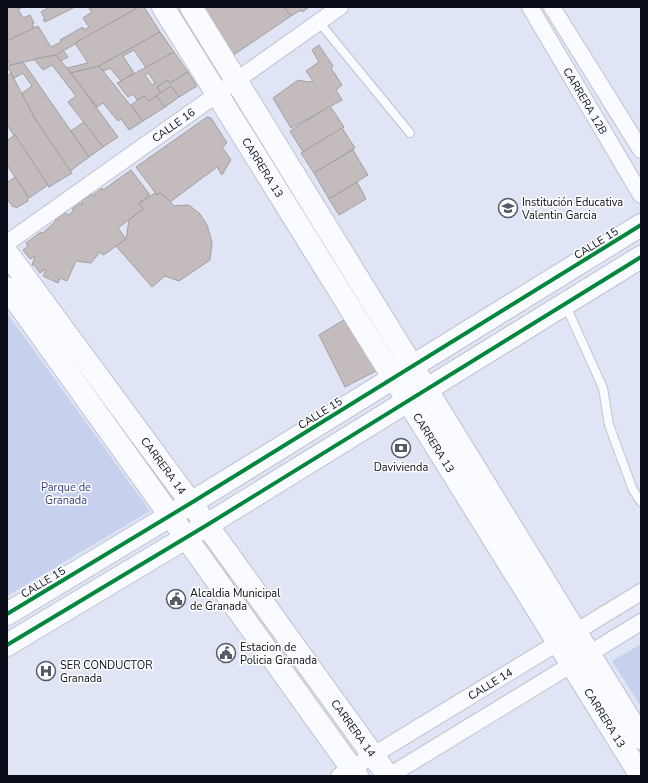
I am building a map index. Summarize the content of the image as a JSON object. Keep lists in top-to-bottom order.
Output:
{
  "streets": {
    "street": [
      "CARRERA 12B",
      "CALLE 16",
      "CARRERA 13",
      "CALLE 15",
      "CARRERA 14",
      "CALLE 14"
    ]
  },
  "crossings": [
    ["CALLE 16", "CARRERA 13"],
    ["CARRERA 13", "CALLE 15"],
    ["CARRERA 13", "CALLE 14"],
    ["CALLE 15", "CARRERA 14"],
    ["CARRERA 14", "CALLE 14"]
  ],
  "parks": ["Parque de Granada"],
  "places": {
    "school or university": ["Institución Educativa Valentin Garcia"],
    "bank": ["Davivienda"],
    "public building": ["Alcaldia Municipal de Granada", "Estacion de Policia Granada"],
    "hospital": ["SER CONDUCTOR Granada"]
  }
}
